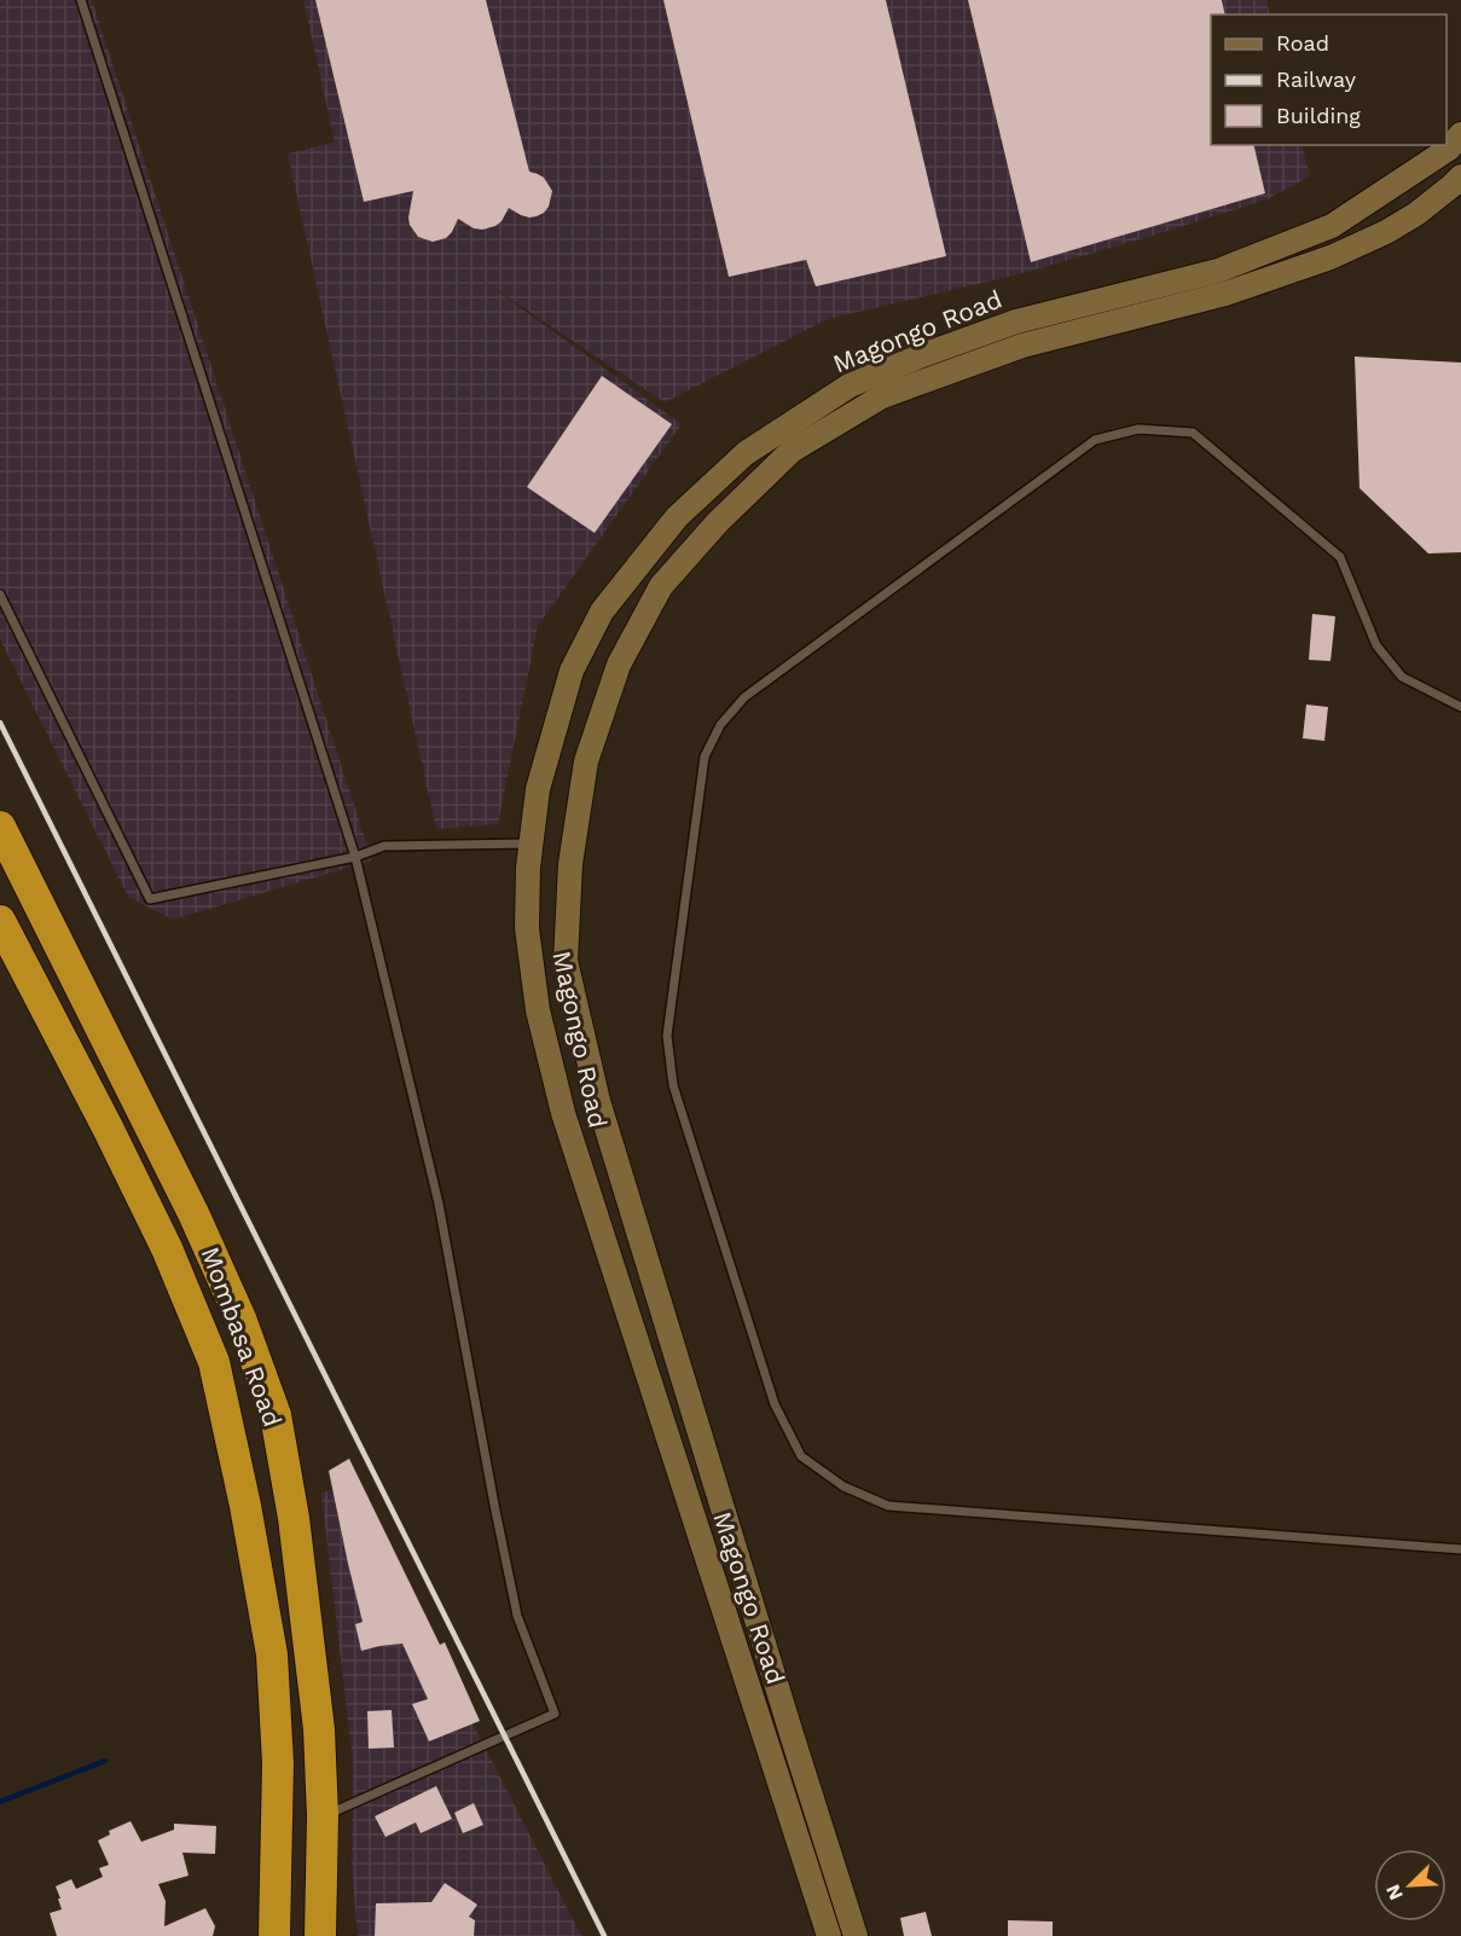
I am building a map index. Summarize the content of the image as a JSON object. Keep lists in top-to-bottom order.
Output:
{
  "streets": {
    "highway": ["Mombasa Road"],
    "main road": ["Magongo Road"]
  },
  "legend": ["Road", "Railway", "Building"],
  "north": "bottom left"
}
